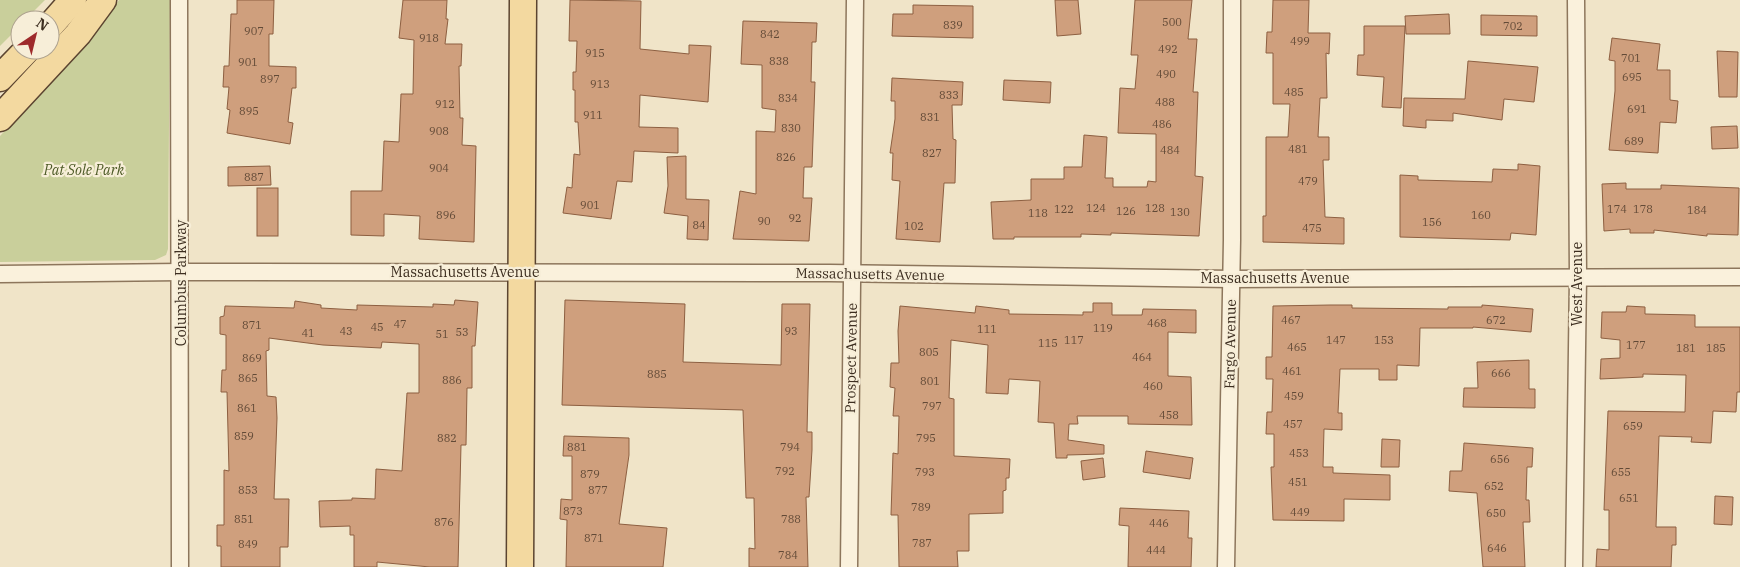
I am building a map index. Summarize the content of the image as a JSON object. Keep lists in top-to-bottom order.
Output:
{
  "streets": {
    "street": [
      "Massachusetts Avenue",
      "Columbus Parkway",
      "West Avenue",
      "Fargo Avenue",
      "Prospect Avenue"
    ]
  },
  "crossings": [
    ["Massachusetts Avenue", "Columbus Parkway"],
    ["Massachusetts Avenue", "West Avenue"],
    ["Massachusetts Avenue", "Fargo Avenue"],
    ["Massachusetts Avenue", "Prospect Avenue"]
  ],
  "parks": ["Pat Sole Park"],
  "house_numbers": [
    "500",
    "839",
    "702",
    "907",
    "842",
    "918",
    "499",
    "492",
    "915",
    "701",
    "838",
    "901",
    "490",
    "695",
    "897",
    "913",
    "485",
    "833",
    "834",
    "488",
    "912",
    "691",
    "895",
    "911",
    "831",
    "486",
    "830",
    "908",
    "689",
    "481",
    "484",
    "827",
    "826",
    "904",
    "887",
    "479",
    "901",
    "124",
    "128",
    "122",
    "174",
    "178",
    "184",
    "126",
    "130",
    "118",
    "896",
    "160",
    "92",
    "90",
    "156",
    "84",
    "102",
    "475",
    "467",
    "672",
    "468",
    "47",
    "871",
    "45",
    "119",
    "111",
    "43",
    "93",
    "53",
    "41",
    "51",
    "117",
    "147",
    "153",
    "115",
    "177",
    "465",
    "181",
    "185",
    "805",
    "464",
    "869",
    "461",
    "666",
    "885",
    "865",
    "886",
    "801",
    "460",
    "459",
    "797",
    "861",
    "458",
    "457",
    "659",
    "859",
    "882",
    "795",
    "881",
    "794",
    "453",
    "656",
    "792",
    "793",
    "655",
    "879",
    "451",
    "652",
    "853",
    "877",
    "651",
    "789",
    "873",
    "449",
    "650",
    "851",
    "788",
    "876",
    "446",
    "871",
    "787",
    "849",
    "646",
    "444",
    "784"
  ],
  "north": "top right"
}
